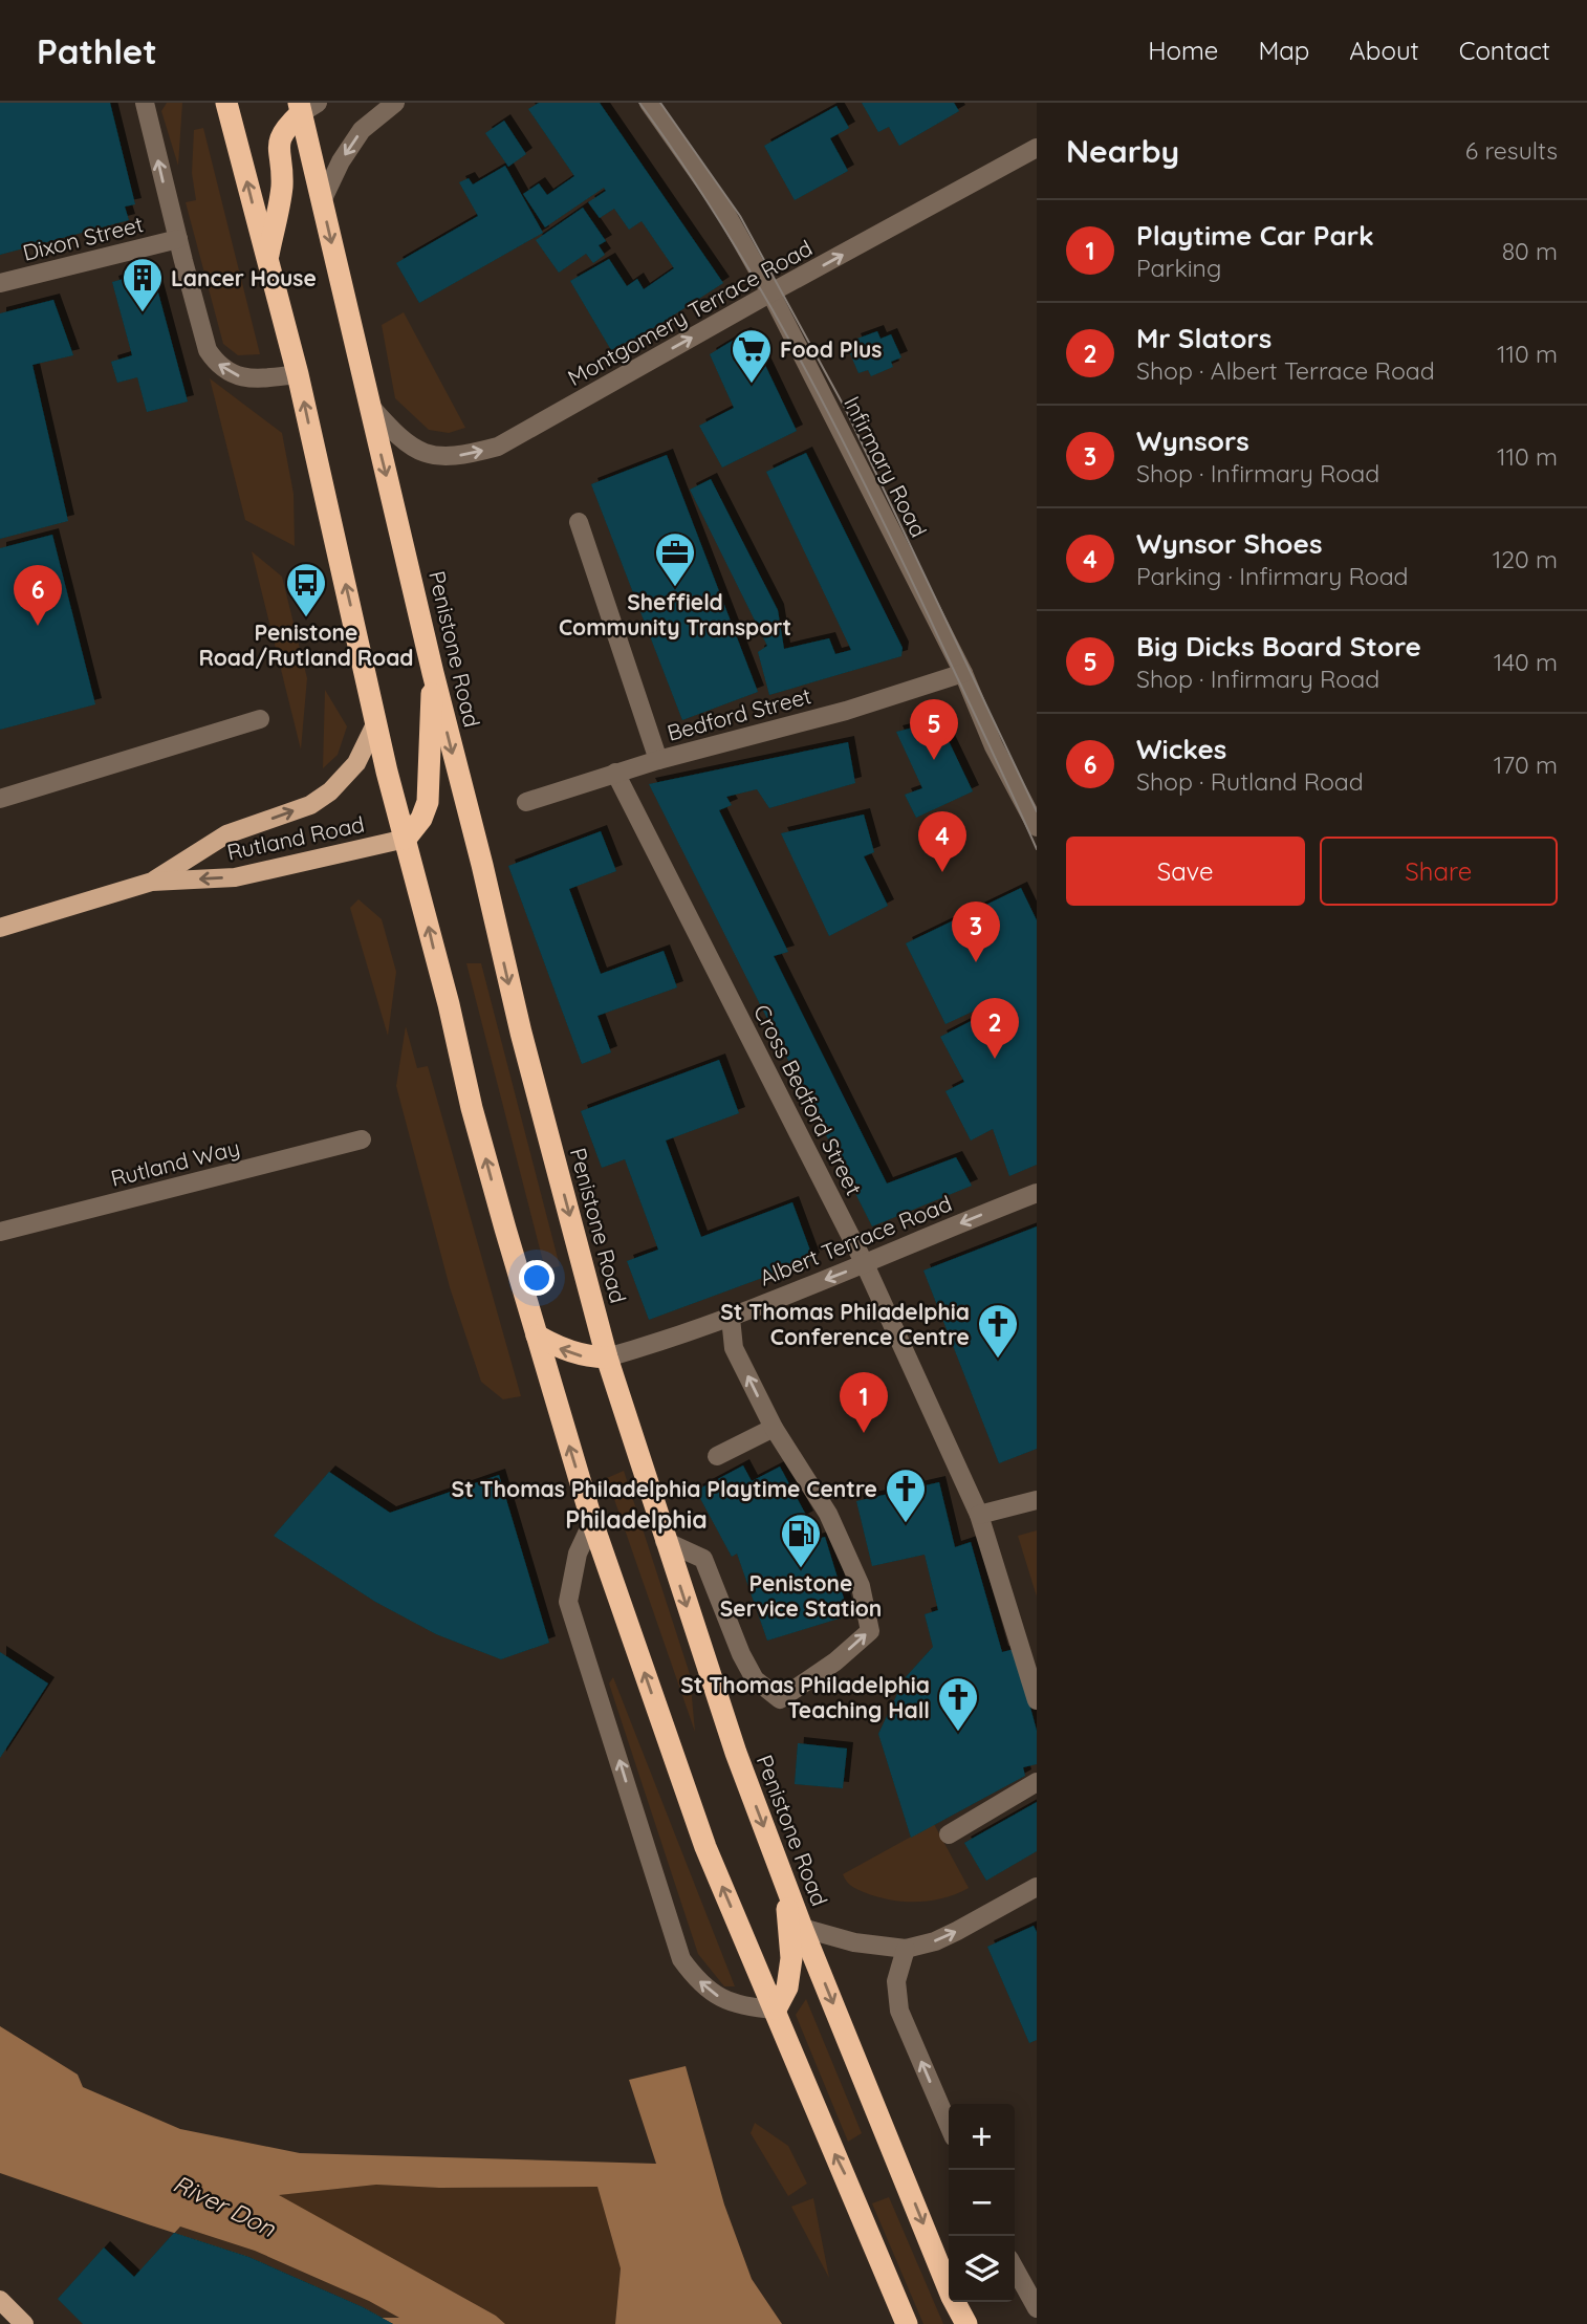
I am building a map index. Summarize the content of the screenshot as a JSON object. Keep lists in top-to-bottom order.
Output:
{
  "streets": {
    "highway": ["Penistone Road"],
    "main road": ["Rutland Road"],
    "street": [
      "Dixon Street",
      "Montgomery Terrace Road",
      "Infirmary Road",
      "Bedford Street",
      "Cross Bedford Street",
      "Rutland Way",
      "Albert Terrace Road"
    ]
  },
  "crossings": [
    ["Montgomery Terrace Road", "Infirmary Road"],
    ["Montgomery Terrace Road", "Penistone Road"],
    ["Infirmary Road", "Bedford Street"],
    ["Penistone Road", "Albert Terrace Road"],
    ["Bedford Street", "Cross Bedford Street"],
    ["Cross Bedford Street", "Albert Terrace Road"]
  ],
  "one_way": ["Montgomery Terrace Road", "Albert Terrace Road"],
  "districts": ["Philadelphia"],
  "water": ["River Don"],
  "places": {
    "building": ["Lancer House"],
    "supermarket": ["Food Plus"],
    "office": ["Sheffield Community Transport"],
    "bus stop": ["Penistone Road/Rutland Road"],
    "church": ["St Thomas Philadelphia Conference Centre", "St Thomas Philadelphia Playtime Centre", "St Thomas Philadelphia Teaching Hall"],
    "fuel station": ["Penistone Service Station"]
  },
  "page": {
    "header": "Pathlet",
    "nav": [
      "Home",
      "Map",
      "About",
      "Contact"
    ],
    "heading": ["Nearby", "6 results"],
    "list": [
      {
        "mark": "1",
        "name": "Playtime Car Park",
        "note": "Parking",
        "value": "80 m"
      },
      {
        "mark": "2",
        "name": "Mr Slators",
        "note": "Shop · Albert Terrace Road",
        "value": "110 m"
      },
      {
        "mark": "3",
        "name": "Wynsors",
        "note": "Shop · Infirmary Road",
        "value": "110 m"
      },
      {
        "mark": "4",
        "name": "Wynsor Shoes",
        "note": "Parking · Infirmary Road",
        "value": "120 m"
      },
      {
        "mark": "5",
        "name": "Big Dicks Board Store",
        "note": "Shop · Infirmary Road",
        "value": "140 m"
      },
      {
        "mark": "6",
        "name": "Wickes",
        "note": "Shop · Rutland Road",
        "value": "170 m"
      }
    ],
    "pins": [
      "6",
      "5",
      "4",
      "3",
      "2",
      "1"
    ],
    "buttons": ["Save", "Share"],
    "map_buttons": ["+", "−"]
  }
}
